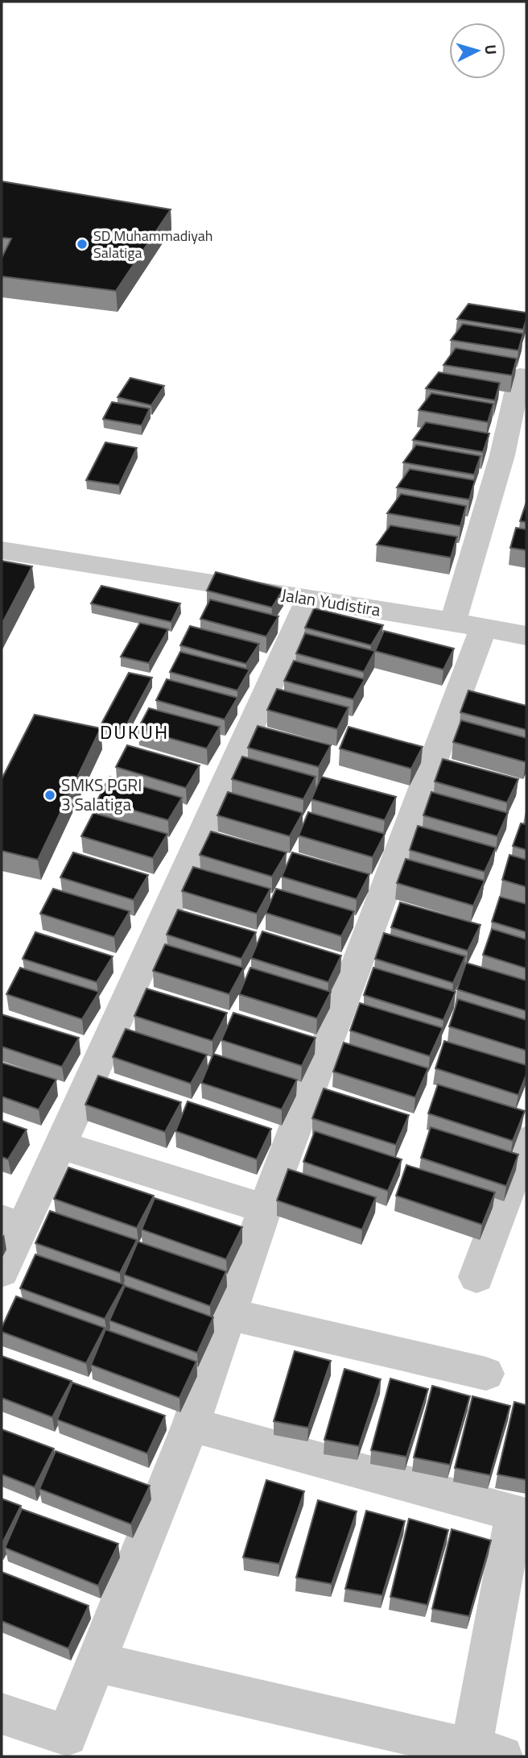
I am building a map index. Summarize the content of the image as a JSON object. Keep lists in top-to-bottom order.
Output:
{
  "streets": {
    "street": ["Jalan Yudistira"]
  },
  "districts": ["DUKUH"],
  "places": ["SD Muhammadiyah Salatiga", "SMKS PGRI 3 Salatiga"],
  "north": "right"
}
